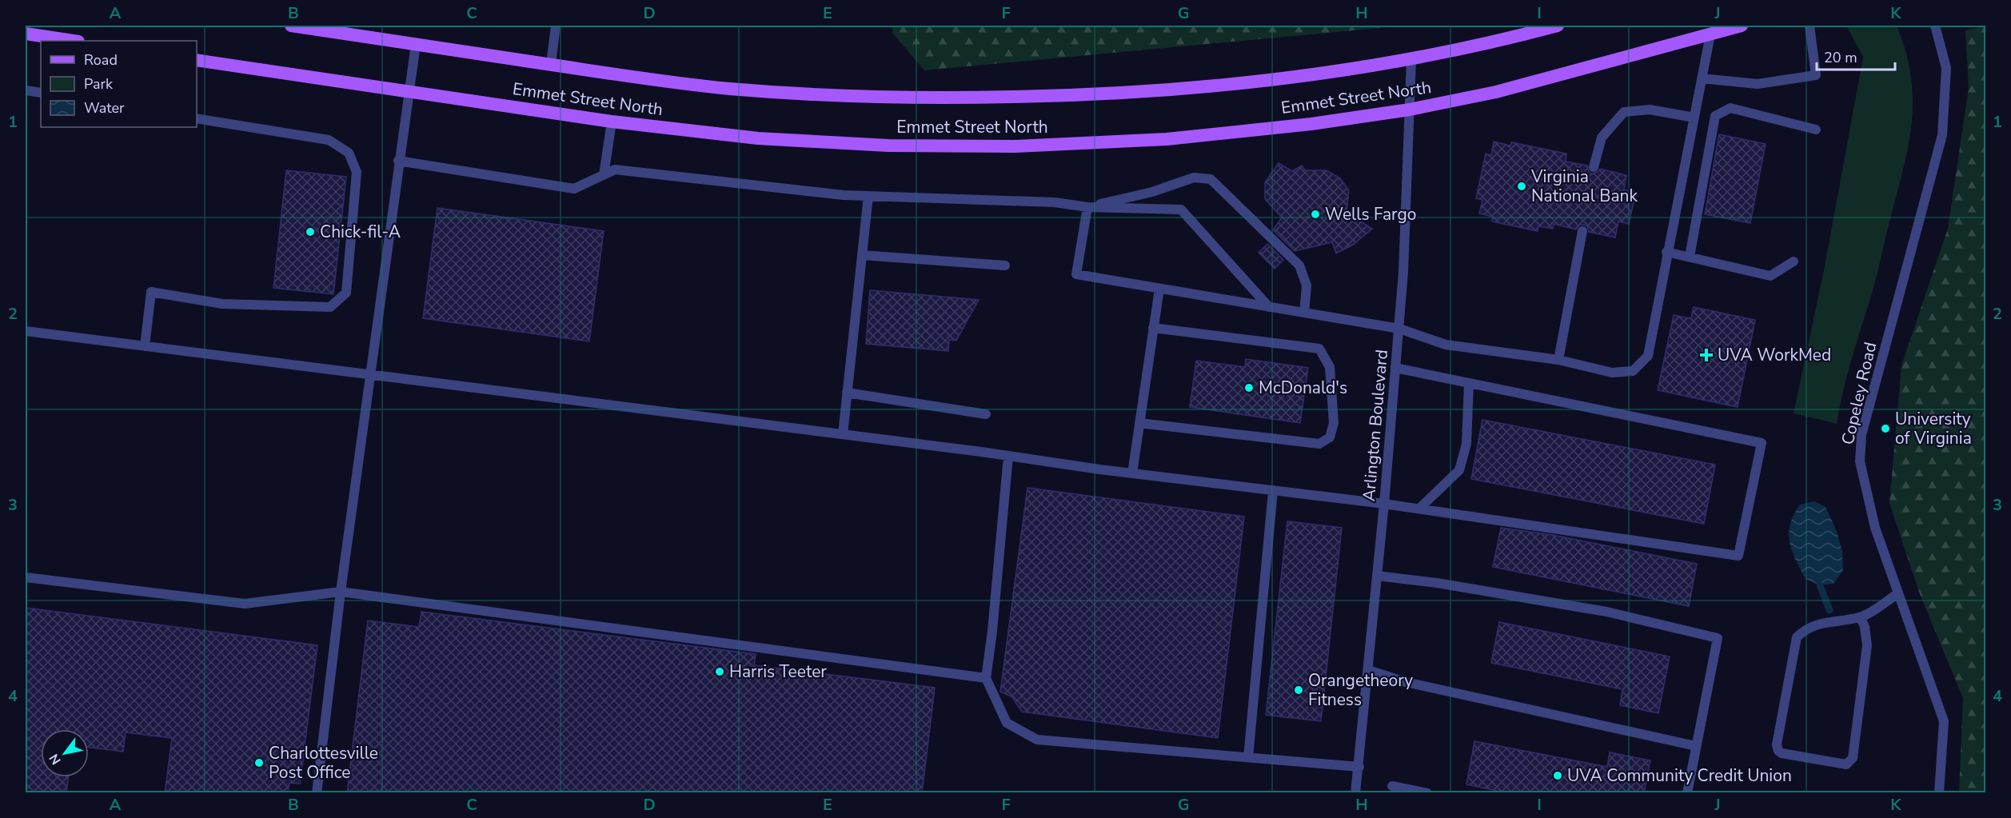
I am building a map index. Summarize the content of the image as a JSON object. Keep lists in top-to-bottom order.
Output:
{
  "streets": {
    "main road": ["Emmet Street North"],
    "street": ["Copeley Road", "Arlington Boulevard"]
  },
  "crossings": [
    ["Emmet Street North", "Arlington Boulevard"]
  ],
  "places": {
    "other": [
      "Virginia National Bank",
      "Wells Fargo",
      "Chick-fil-A",
      "McDonald's",
      "University of Virginia",
      "Harris Teeter",
      "Orangetheory Fitness",
      "Charlottesville Post Office",
      "UVA Community Credit Union"
    ],
    "health": ["UVA WorkMed"]
  },
  "legend": ["Road", "Park", "Water"],
  "scale_bar": "20 m",
  "north": "bottom left",
  "grid": {
    "columns": [
      "A",
      "B",
      "C",
      "D",
      "E",
      "F",
      "G",
      "H",
      "I",
      "J",
      "K"
    ],
    "rows": [
      "1",
      "2",
      "3",
      "4"
    ]
  }
}
